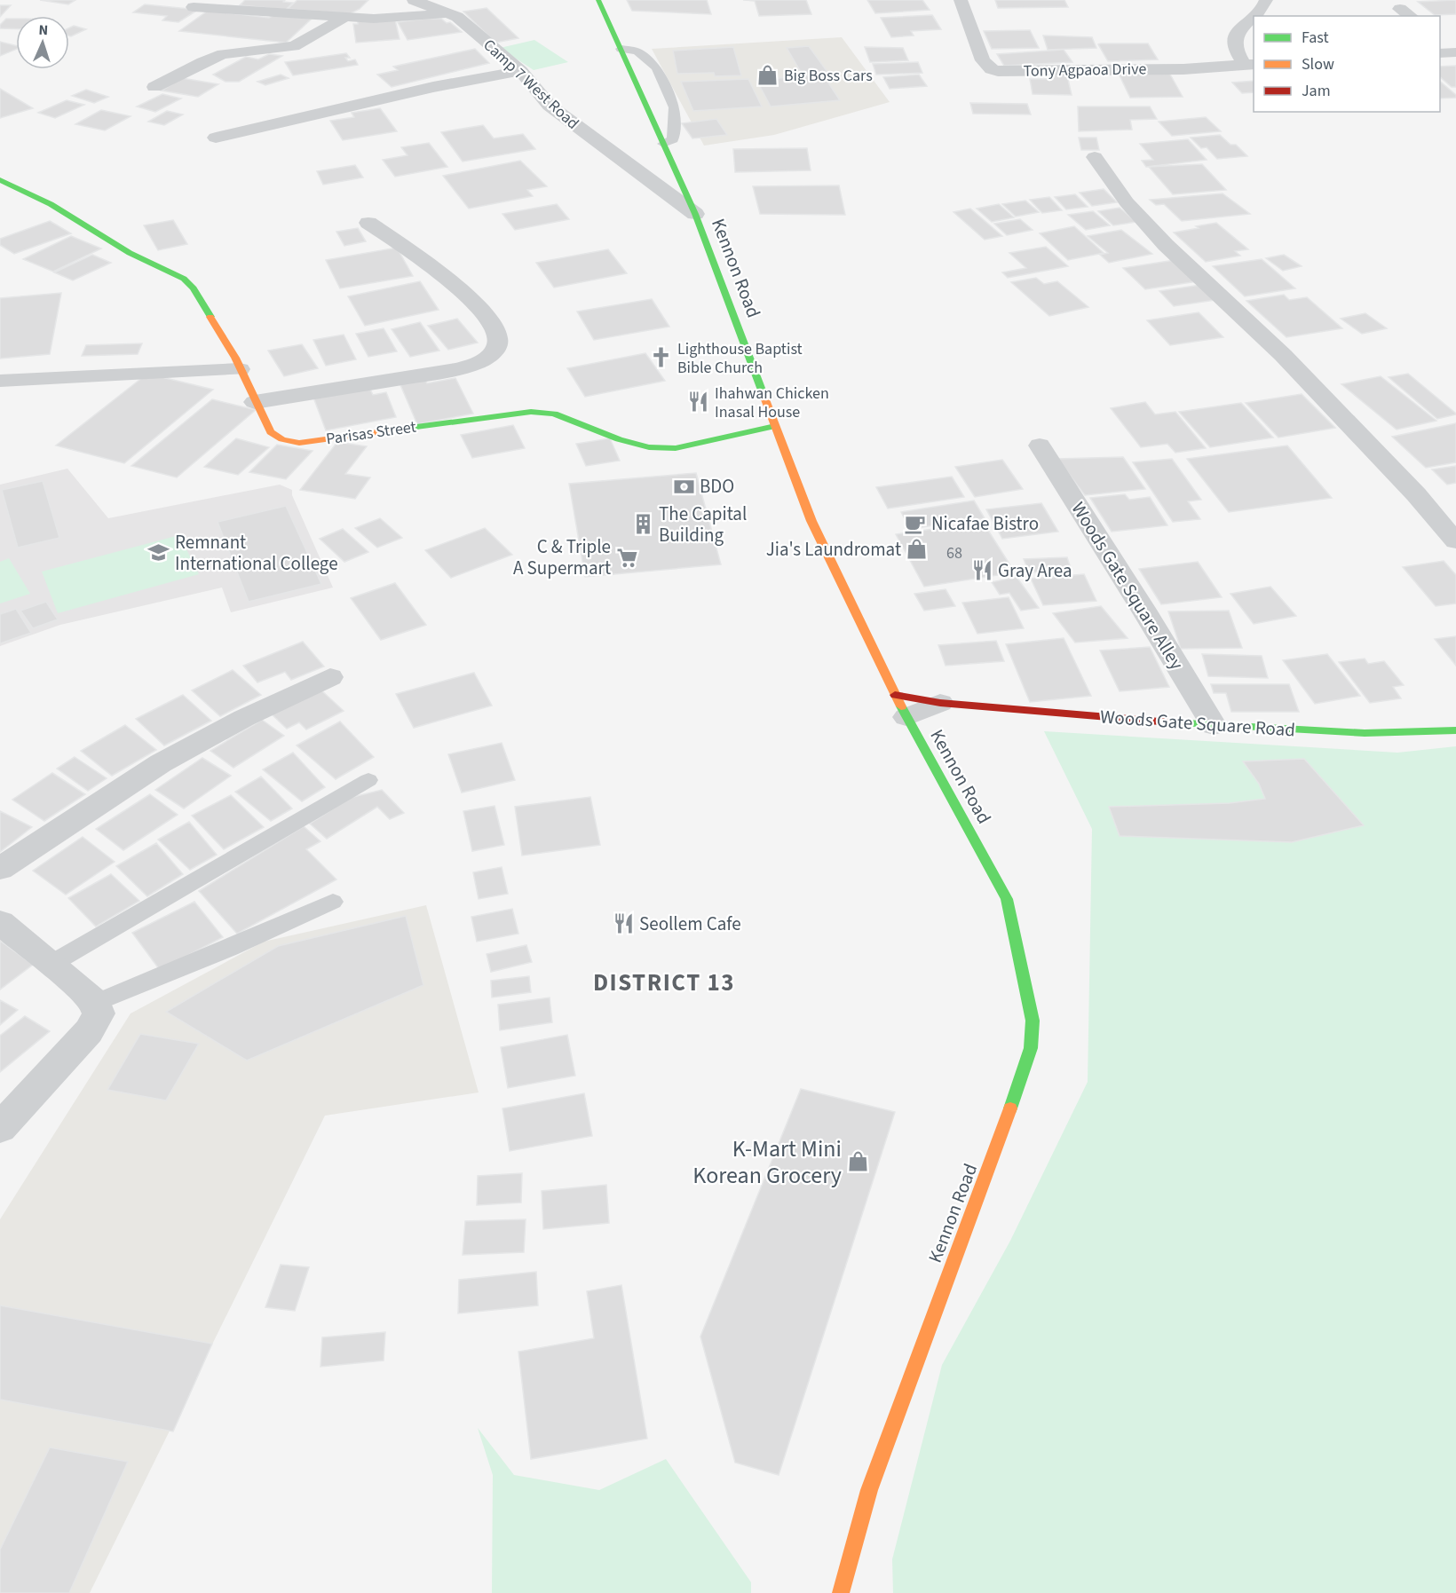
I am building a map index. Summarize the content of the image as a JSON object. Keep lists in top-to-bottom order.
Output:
{
  "streets": {
    "main road": ["Kennon Road", "Parisas Street", "Woods Gate Square Road"],
    "street": ["Tony Agpaoa Drive", "Camp 7 West Road", "Woods Gate Square Alley"]
  },
  "crossings": [
    ["Camp 7 West Road", "Kennon Road"],
    ["Kennon Road", "Parisas Street"],
    ["Kennon Road", "Woods Gate Square Road"],
    ["Woods Gate Square Alley", "Woods Gate Square Road"]
  ],
  "districts": ["DISTRICT 13"],
  "places": {
    "shop": ["Big Boss Cars", "Jia's Laundromat", "K-Mart Mini Korean Grocery"],
    "church": ["Lighthouse Baptist Bible Church"],
    "restaurant": ["Ihahwan Chicken Inasal House", "Gray Area", "Seollem Cafe"],
    "bank": ["BDO"],
    "cafe": ["Nicafae Bistro"],
    "building": ["The Capital Building"],
    "school or university": ["Remnant International College"],
    "supermarket": ["C & Triple A Supermart"]
  },
  "house_numbers": ["68"],
  "legend": ["Fast", "Slow", "Jam"],
  "north": "top"
}
